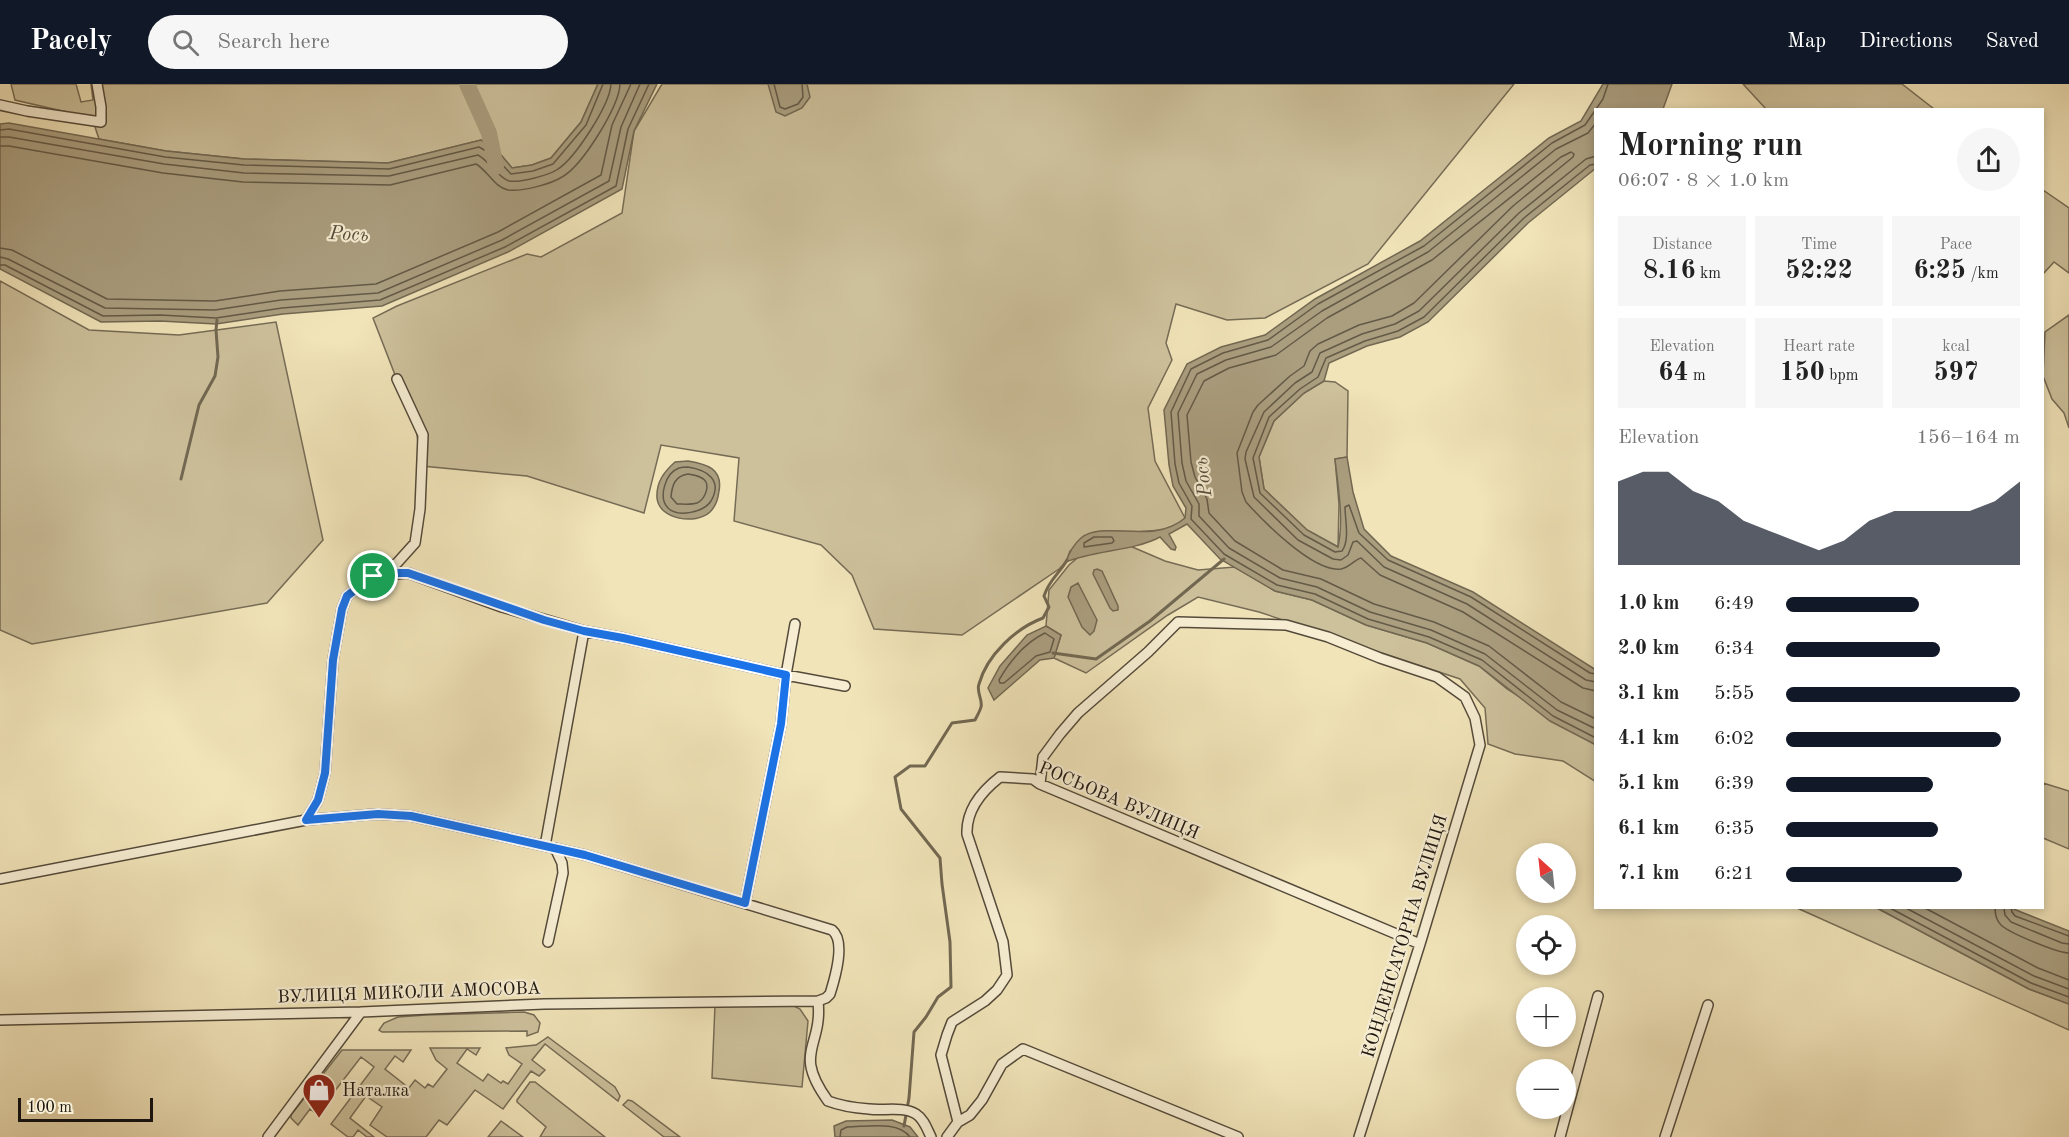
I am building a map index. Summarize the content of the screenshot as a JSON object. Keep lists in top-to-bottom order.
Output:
{
  "streets": {
    "street": ["РОСЬОВА ВУЛИЦЯ", "КОНДЕНСАТОРНА ВУЛИЦЯ", "ВУЛИЦЯ МИКОЛИ АМОСОВА"]
  },
  "crossings": [
    ["РОСЬОВА ВУЛИЦЯ", "КОНДЕНСАТОРНА ВУЛИЦЯ"]
  ],
  "water": ["Рось"],
  "places": {
    "shop": ["Наталка"]
  },
  "scale_bar": "100 m",
  "north": "top left",
  "page": {
    "header": "Pacely",
    "search": "Search here",
    "nav": ["Map", "Directions", "Saved"],
    "heading": ["Morning run", "06:07 · 8 × 1.0 km"],
    "stats": [
      ["Distance", "8.16 km"],
      ["Time", "52:22"],
      ["Pace", "6:25 /km"],
      ["Elevation", "64 m"],
      ["Heart rate", "150 bpm"],
      ["kcal", "597"]
    ],
    "chart": ["Elevation", "156–164 m"],
    "list": [
      {
        "name": "1.0 km",
        "note": "6:49"
      },
      {
        "name": "2.0 km",
        "note": "6:34"
      },
      {
        "name": "3.1 km",
        "note": "5:55"
      },
      {
        "name": "4.1 km",
        "note": "6:02"
      },
      {
        "name": "5.1 km",
        "note": "6:39"
      },
      {
        "name": "6.1 km",
        "note": "6:35"
      },
      {
        "name": "7.1 km",
        "note": "6:21"
      }
    ],
    "map_buttons": ["+", "−"],
    "scale": "100 m"
  }
}
